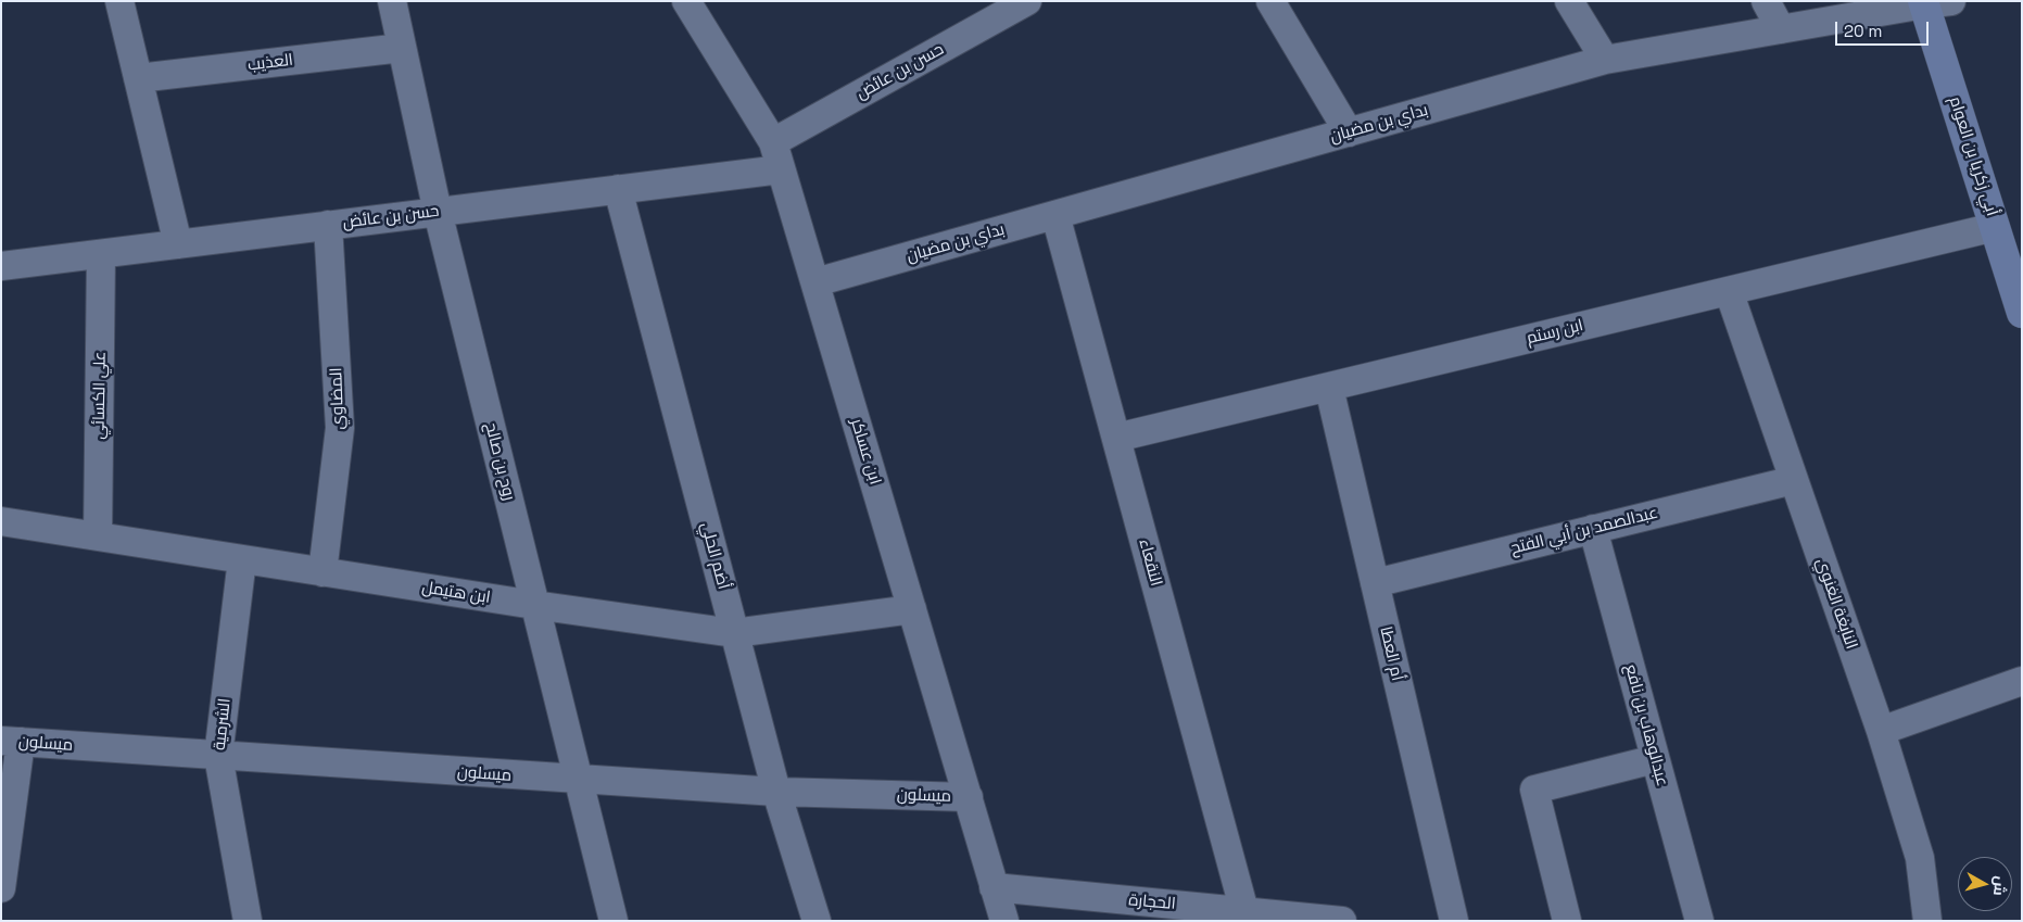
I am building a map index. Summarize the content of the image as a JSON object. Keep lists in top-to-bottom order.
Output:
{
  "streets": {
    "street": [
      "العذيب",
      "حسن بن عائض",
      "بداي بن مضيان",
      "أبي زكريا بن العوام",
      "ابن رستم",
      "علي الكسائي",
      "المضاوي",
      "ابن عساكر",
      "روح بن صالح",
      "عبدالصمد بن أبي الفتح",
      "أضم الحلي",
      "النقعاء",
      "ابن هتيمل",
      "النابغة الغنوي",
      "أم العطا",
      "الشرمية",
      "عبدالوهاب بن نافع",
      "ميسلون",
      "الحجارة"
    ]
  },
  "crossings": [
    ["العذيب", "روح بن صالح"],
    ["حسن بن عائض", "علي الكسائي"],
    ["حسن بن عائض", "المضاوي"],
    ["حسن بن عائض", "ابن عساكر"],
    ["حسن بن عائض", "روح بن صالح"],
    ["حسن بن عائض", "أضم الحلي"],
    ["بداي بن مضيان", "أبي زكريا بن العوام"],
    ["بداي بن مضيان", "ابن عساكر"],
    ["بداي بن مضيان", "النقعاء"],
    ["أبي زكريا بن العوام", "ابن رستم"],
    ["ابن رستم", "النقعاء"],
    ["ابن رستم", "النابغة الغنوي"],
    ["ابن رستم", "أم العطا"],
    ["علي الكسائي", "ابن هتيمل"],
    ["المضاوي", "ابن هتيمل"],
    ["ابن عساكر", "ابن هتيمل"],
    ["ابن عساكر", "ميسلون"],
    ["ابن عساكر", "الحجارة"],
    ["روح بن صالح", "ابن هتيمل"],
    ["روح بن صالح", "ميسلون"],
    ["عبدالصمد بن أبي الفتح", "النابغة الغنوي"],
    ["عبدالصمد بن أبي الفتح", "أم العطا"],
    ["عبدالصمد بن أبي الفتح", "عبدالوهاب بن نافع"],
    ["أضم الحلي", "ابن هتيمل"],
    ["أضم الحلي", "ميسلون"],
    ["النقعاء", "الحجارة"],
    ["ابن هتيمل", "الشرمية"],
    ["الشرمية", "ميسلون"]
  ],
  "scale_bar": "20 m",
  "north": "right"
}
